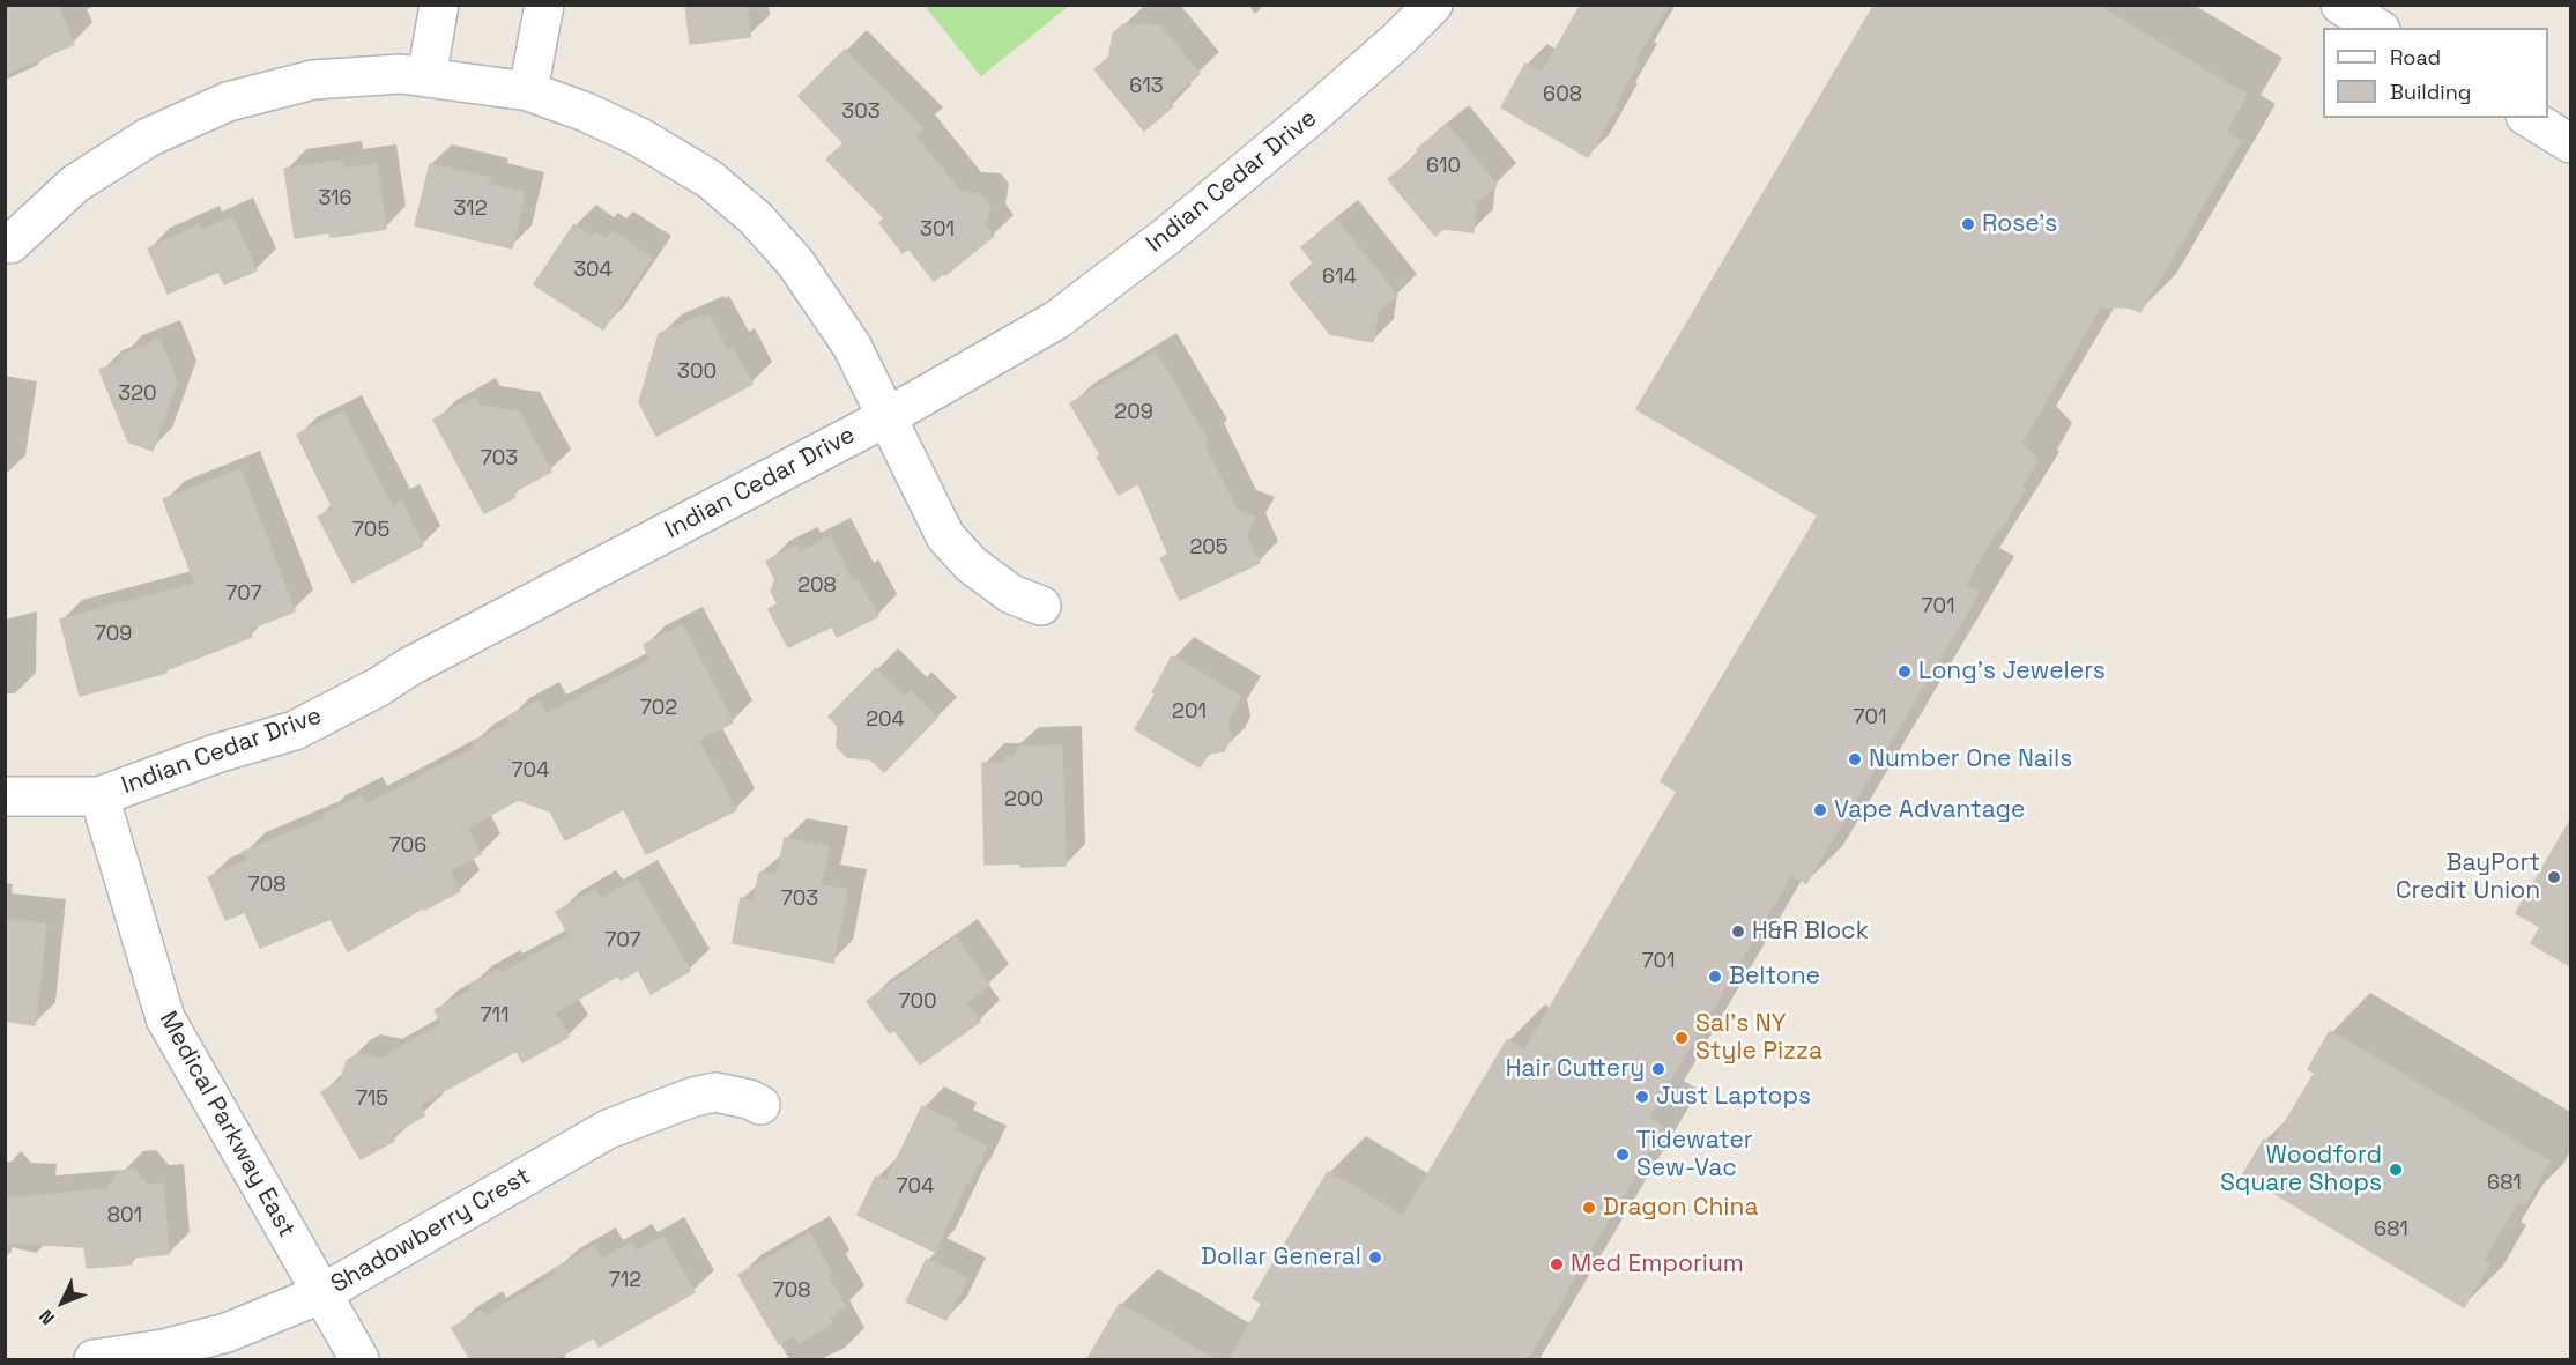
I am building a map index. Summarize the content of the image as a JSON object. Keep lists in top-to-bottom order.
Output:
{
  "streets": {
    "street": ["Indian Cedar Drive", "Medical Parkway East", "Shadowberry Crest"]
  },
  "crossings": [
    ["Indian Cedar Drive", "Medical Parkway East"],
    ["Medical Parkway East", "Shadowberry Crest"]
  ],
  "places": [
    "Rose's",
    "Long's Jewelers",
    "Number One Nails",
    "Vape Advantage",
    "BayPort Credit Union",
    "H&R Block",
    "Beltone",
    "Sal's NY Style Pizza",
    "Hair Cuttery",
    "Just Laptops",
    "Tidewater Sew-Vac",
    "Woodford Square Shops",
    "Dragon China",
    "Dollar General",
    "Med Emporium"
  ],
  "house_numbers": [
    "613",
    "608",
    "303",
    "610",
    "316",
    "312",
    "301",
    "304",
    "614",
    "300",
    "320",
    "209",
    "703",
    "705",
    "205",
    "208",
    "707",
    "701",
    "709",
    "702",
    "201",
    "701",
    "204",
    "704",
    "200",
    "706",
    "708",
    "703",
    "707",
    "701",
    "700",
    "711",
    "715",
    "681",
    "704",
    "801",
    "681",
    "712",
    "708"
  ],
  "legend": ["Road", "Building"],
  "north": "bottom left"
}
